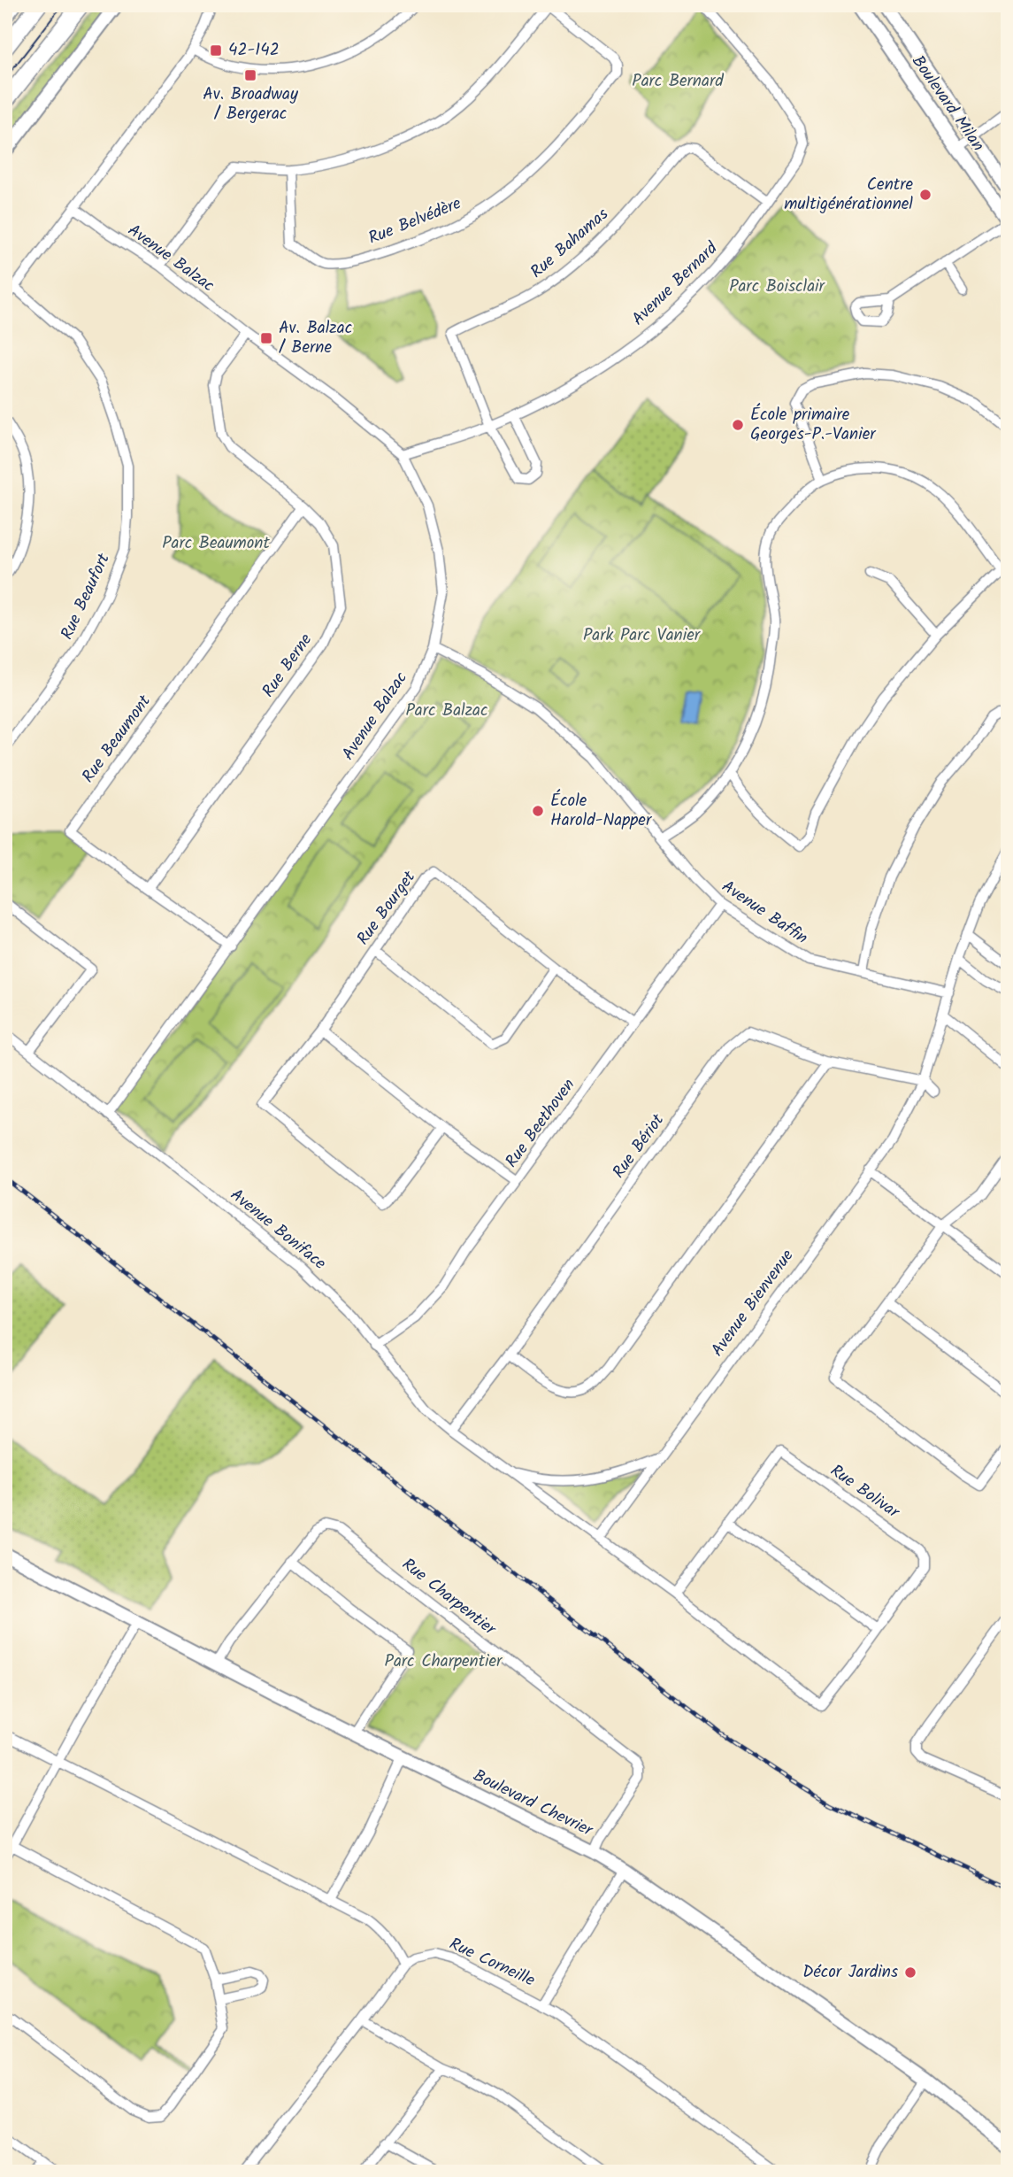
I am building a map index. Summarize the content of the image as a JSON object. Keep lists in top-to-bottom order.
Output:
{
  "streets": {
    "street": [
      "Boulevard Milan",
      "Rue Belvédère",
      "Rue Bahamas",
      "Avenue Balzac",
      "Avenue Bernard",
      "Rue Beaufort",
      "Rue Berne",
      "Rue Beaumont",
      "Rue Bourget",
      "Avenue Baffin",
      "Rue Beethoven",
      "Rue Bériot",
      "Avenue Boniface",
      "Avenue Bienvenue",
      "Rue Bolivar",
      "Rue Charpentier",
      "Boulevard Chevrier",
      "Rue Corneille"
    ]
  },
  "crossings": [
    ["Rue Bahamas", "Avenue Bernard"],
    ["Avenue Balzac", "Avenue Bernard"],
    ["Avenue Balzac", "Rue Berne"],
    ["Avenue Balzac", "Rue Beaumont"],
    ["Avenue Balzac", "Avenue Baffin"],
    ["Avenue Balzac", "Avenue Boniface"],
    ["Rue Berne", "Rue Beaumont"],
    ["Rue Bourget", "Rue Beethoven"],
    ["Avenue Baffin", "Rue Beethoven"],
    ["Avenue Baffin", "Avenue Bienvenue"],
    ["Rue Beethoven", "Avenue Boniface"],
    ["Rue Bériot", "Avenue Boniface"],
    ["Rue Bériot", "Avenue Bienvenue"],
    ["Avenue Boniface", "Avenue Bienvenue"],
    ["Avenue Boniface", "Rue Bolivar"],
    ["Rue Charpentier", "Boulevard Chevrier"]
  ],
  "parks": [
    "Parc Bernard",
    "Parc Boisclair",
    "Parc Beaumont",
    "Park Parc Vanier",
    "Parc Balzac",
    "Parc Charpentier"
  ],
  "places": {
    "transit": ["42-142", "Av. Broadway / Bergerac", "Av. Balzac / Berne"],
    "other": [
      "Centre multigénérationnel",
      "École primaire Georges-P.-Vanier",
      "École Harold-Napper",
      "Décor Jardins"
    ]
  }
}
